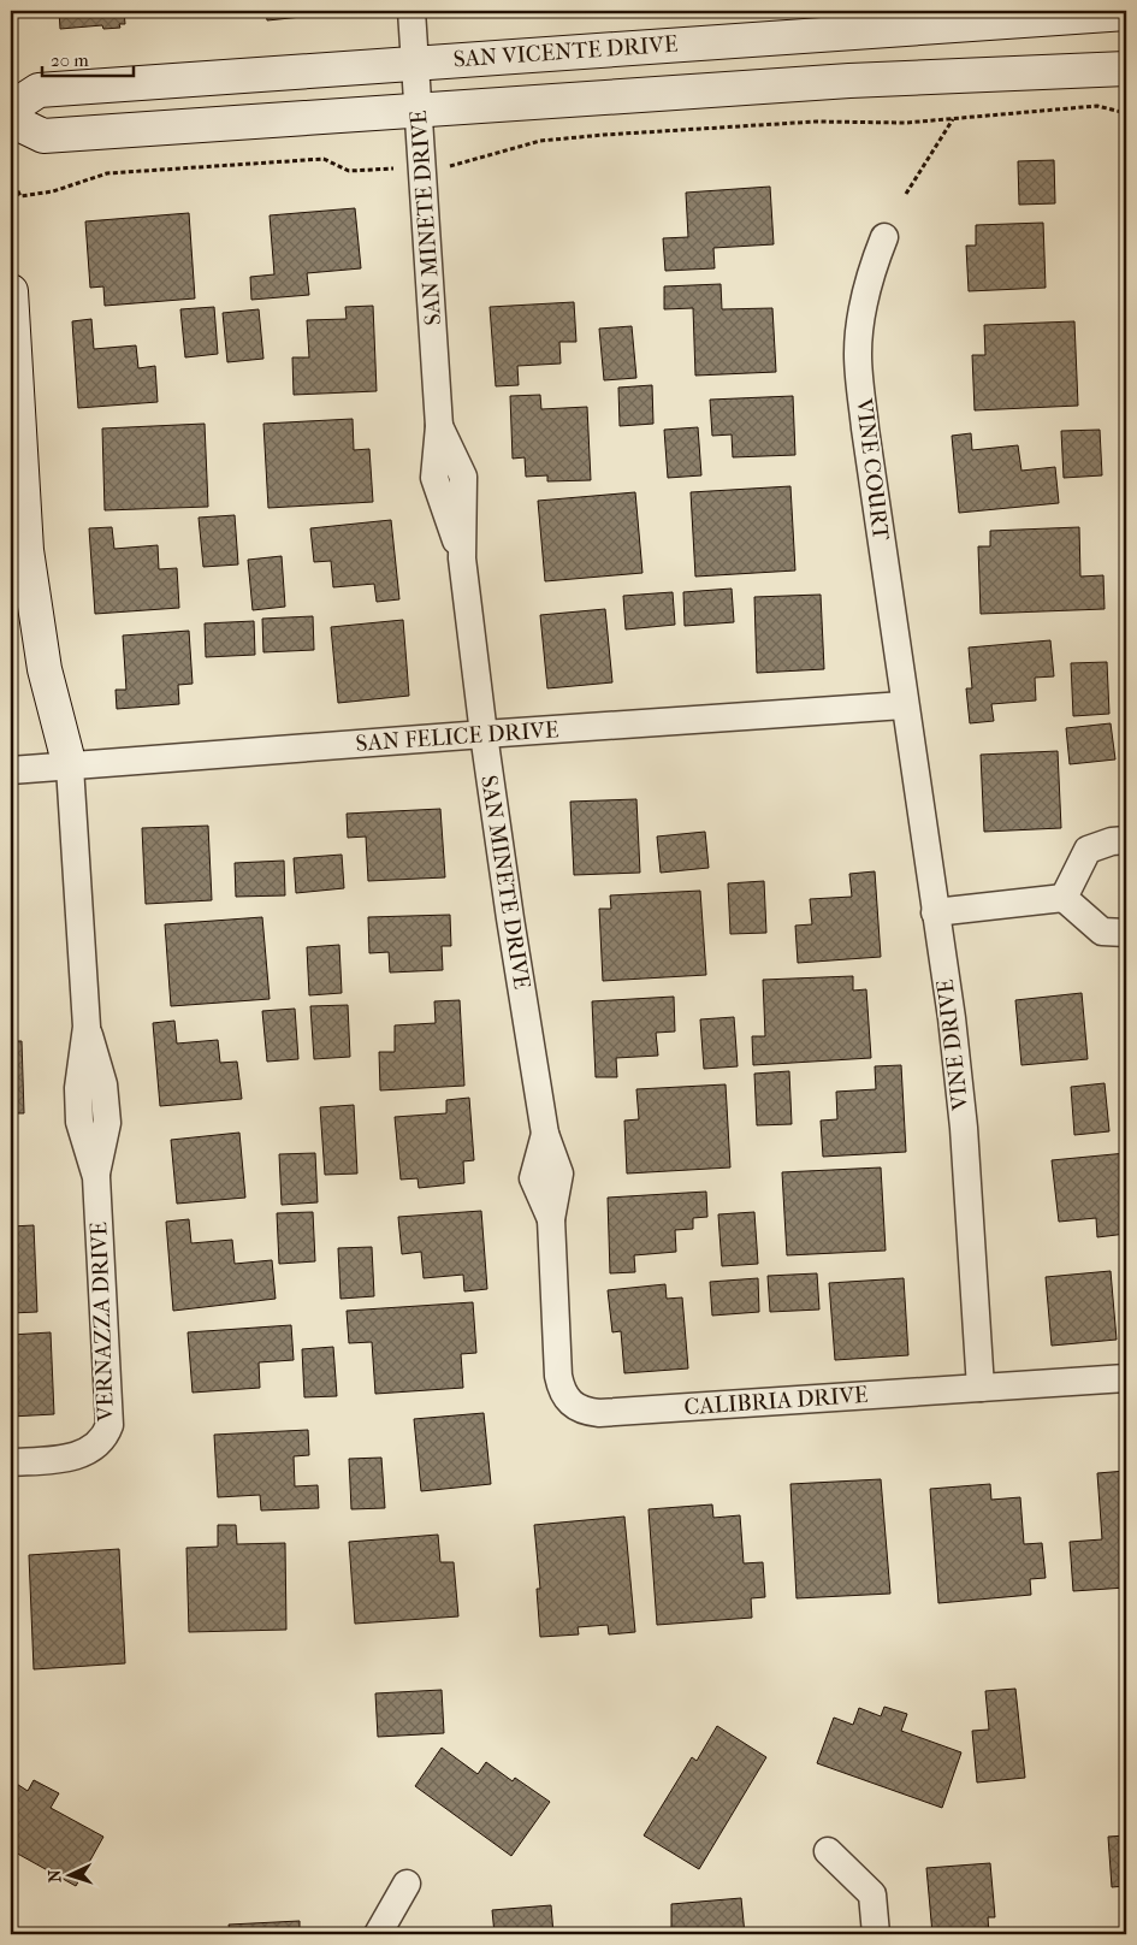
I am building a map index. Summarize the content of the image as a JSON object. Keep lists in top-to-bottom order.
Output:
{
  "streets": {
    "street": [
      "SAN VICENTE DRIVE",
      "SAN MINETE DRIVE",
      "VINE COURT",
      "SAN FELICE DRIVE",
      "VINE DRIVE",
      "VERNAZZA DRIVE",
      "CALIBRIA DRIVE"
    ]
  },
  "crossings": [
    ["SAN VICENTE DRIVE", "SAN MINETE DRIVE"],
    ["SAN MINETE DRIVE", "SAN FELICE DRIVE"],
    ["SAN MINETE DRIVE", "CALIBRIA DRIVE"],
    ["VINE COURT", "SAN FELICE DRIVE"],
    ["VINE COURT", "VINE DRIVE"],
    ["SAN FELICE DRIVE", "VINE DRIVE"],
    ["SAN FELICE DRIVE", "VERNAZZA DRIVE"],
    ["VINE DRIVE", "CALIBRIA DRIVE"]
  ],
  "scale_bar": "20 m",
  "north": "left"
}
